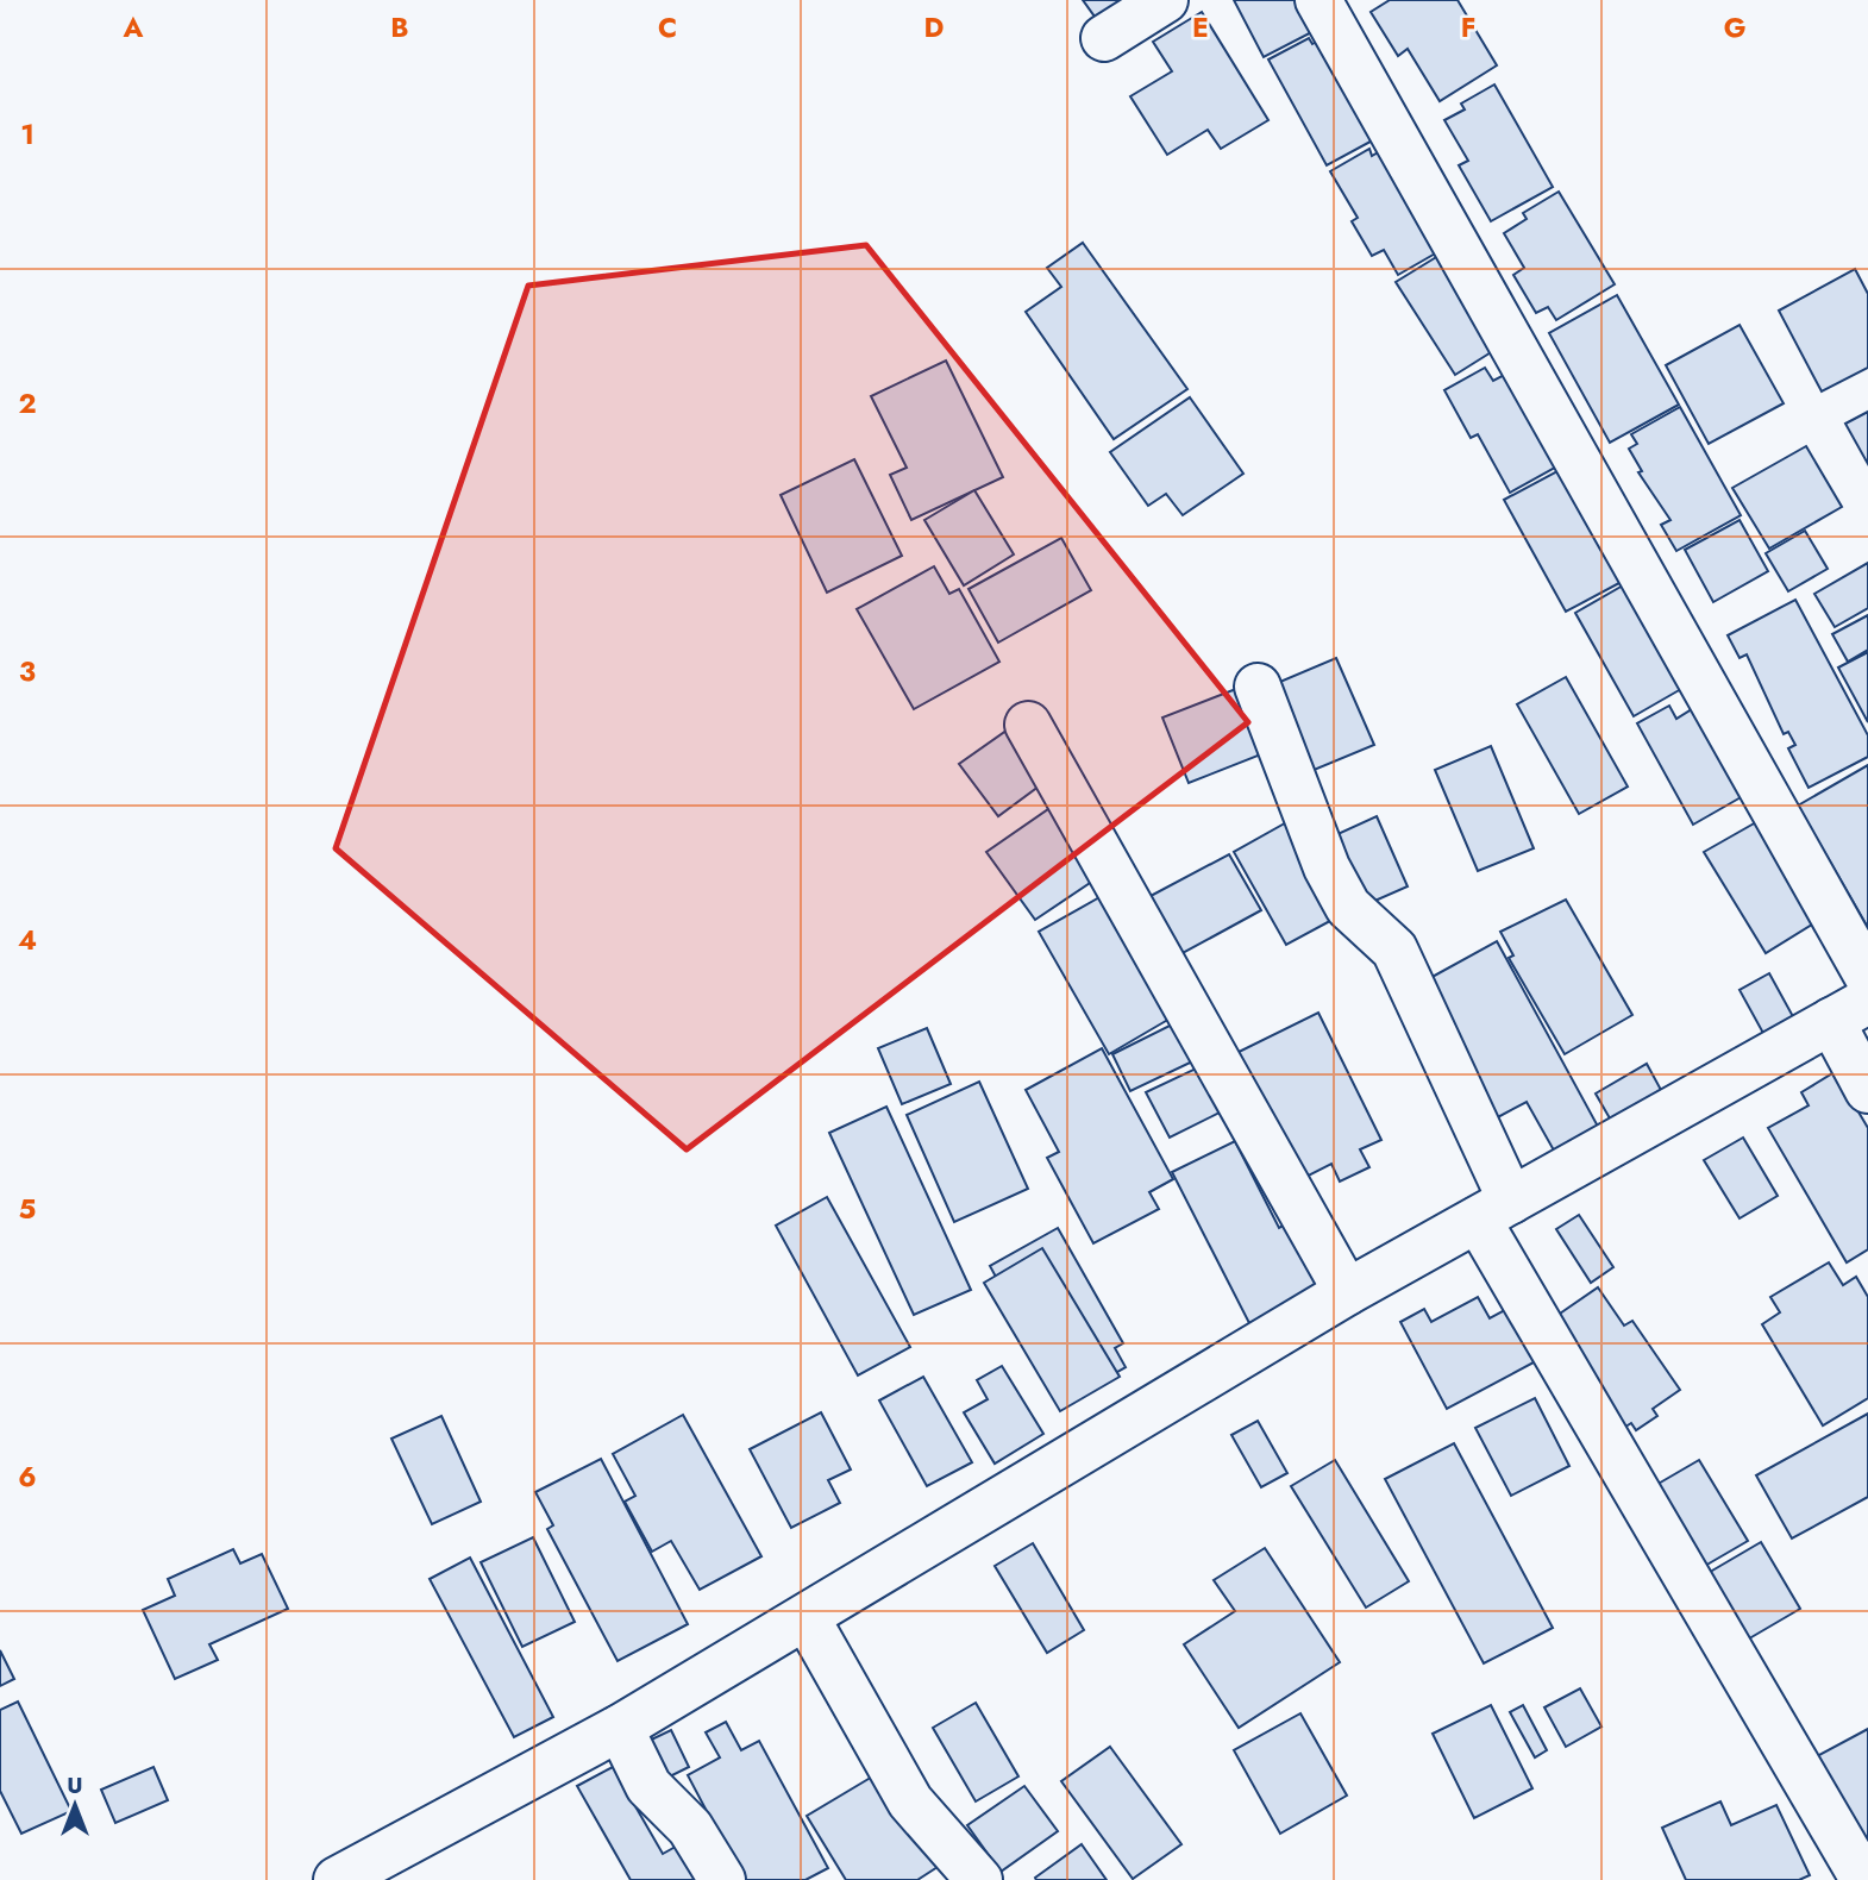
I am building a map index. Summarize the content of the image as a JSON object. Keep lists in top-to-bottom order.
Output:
{
  "north": "top",
  "grid": {
    "columns": [
      "A",
      "B",
      "C",
      "D",
      "E",
      "F",
      "G"
    ],
    "rows": [
      "1",
      "2",
      "3",
      "4",
      "5",
      "6"
    ]
  }
}
